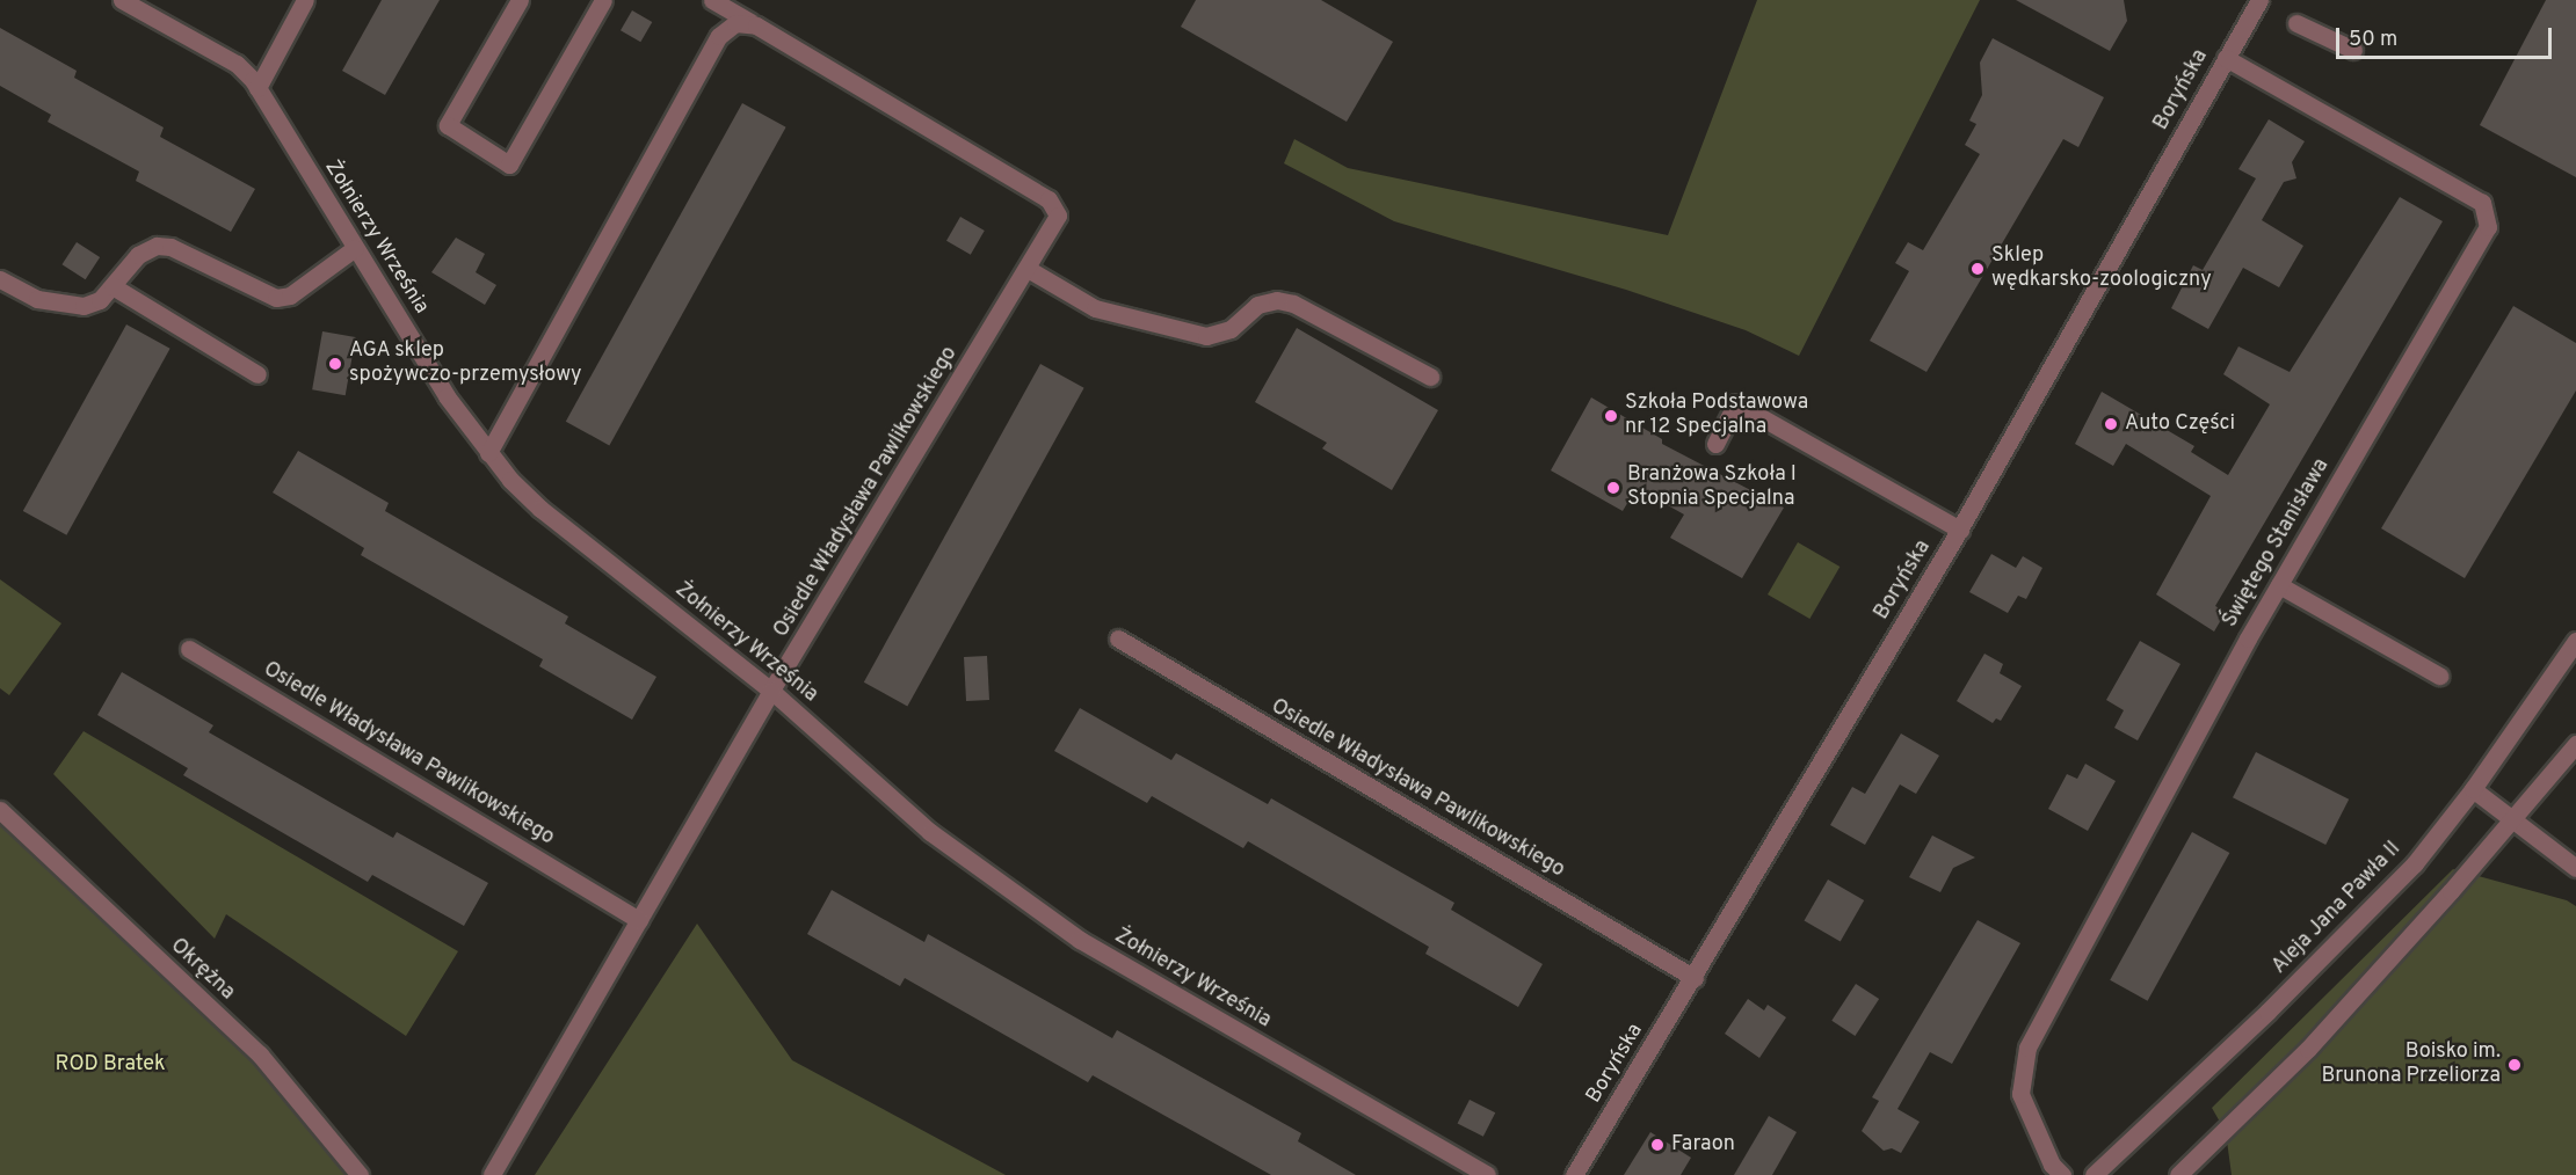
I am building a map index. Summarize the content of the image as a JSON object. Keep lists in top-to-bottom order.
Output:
{
  "streets": {
    "street": [
      "Boryńska",
      "Żołnierzy Września",
      "Osiedle Władysława Pawlikowskiego",
      "Świętego Stanisława",
      "Aleja Jana Pawła II",
      "Okrężna"
    ]
  },
  "crossings": [
    ["Boryńska", "Osiedle Władysława Pawlikowskiego"],
    ["Boryńska", "Świętego Stanisława"],
    ["Żołnierzy Września", "Osiedle Władysława Pawlikowskiego"]
  ],
  "parks": ["ROD Bratek"],
  "places": [
    "Sklep wędkarsko-zoologiczny",
    "AGA sklep spożywczo-przemysłowy",
    "Szkoła Podstawowa nr 12 Specjalna",
    "Auto Części",
    "Branżowa Szkoła I Stopnia Specjalna",
    "Boisko im. Brunona Przeliorza",
    "Faraon"
  ],
  "scale_bar": "50 m"
}
